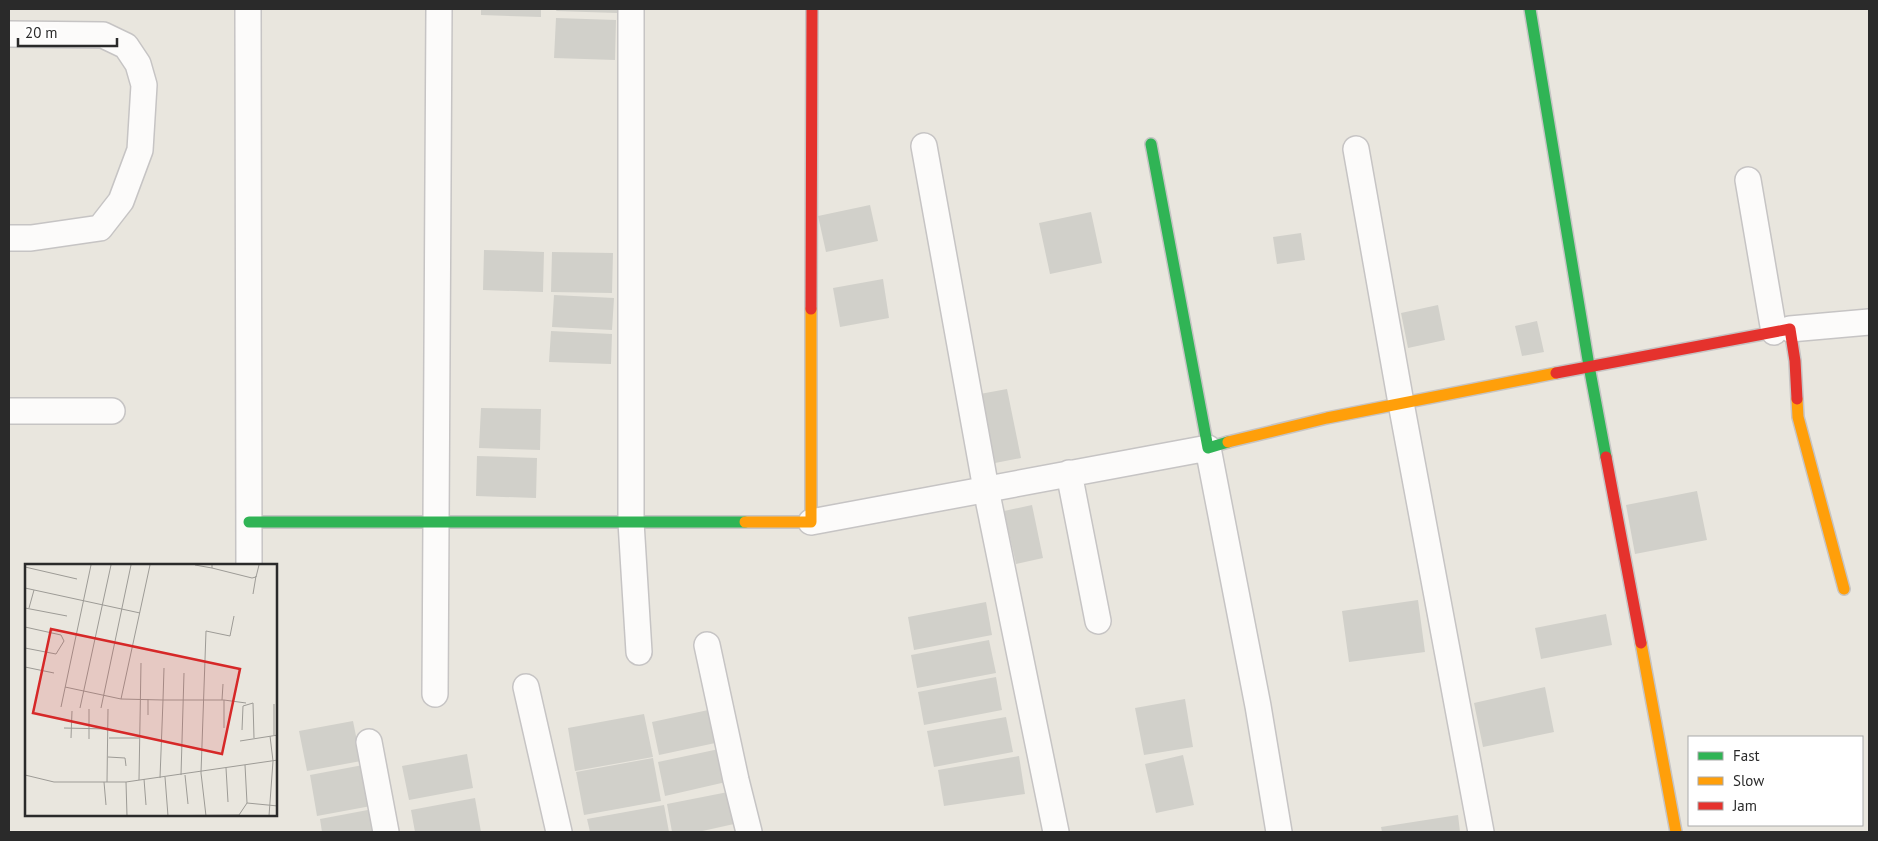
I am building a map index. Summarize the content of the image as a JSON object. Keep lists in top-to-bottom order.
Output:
{
  "legend": ["Fast", "Slow", "Jam"],
  "scale_bar": "20 m"
}
